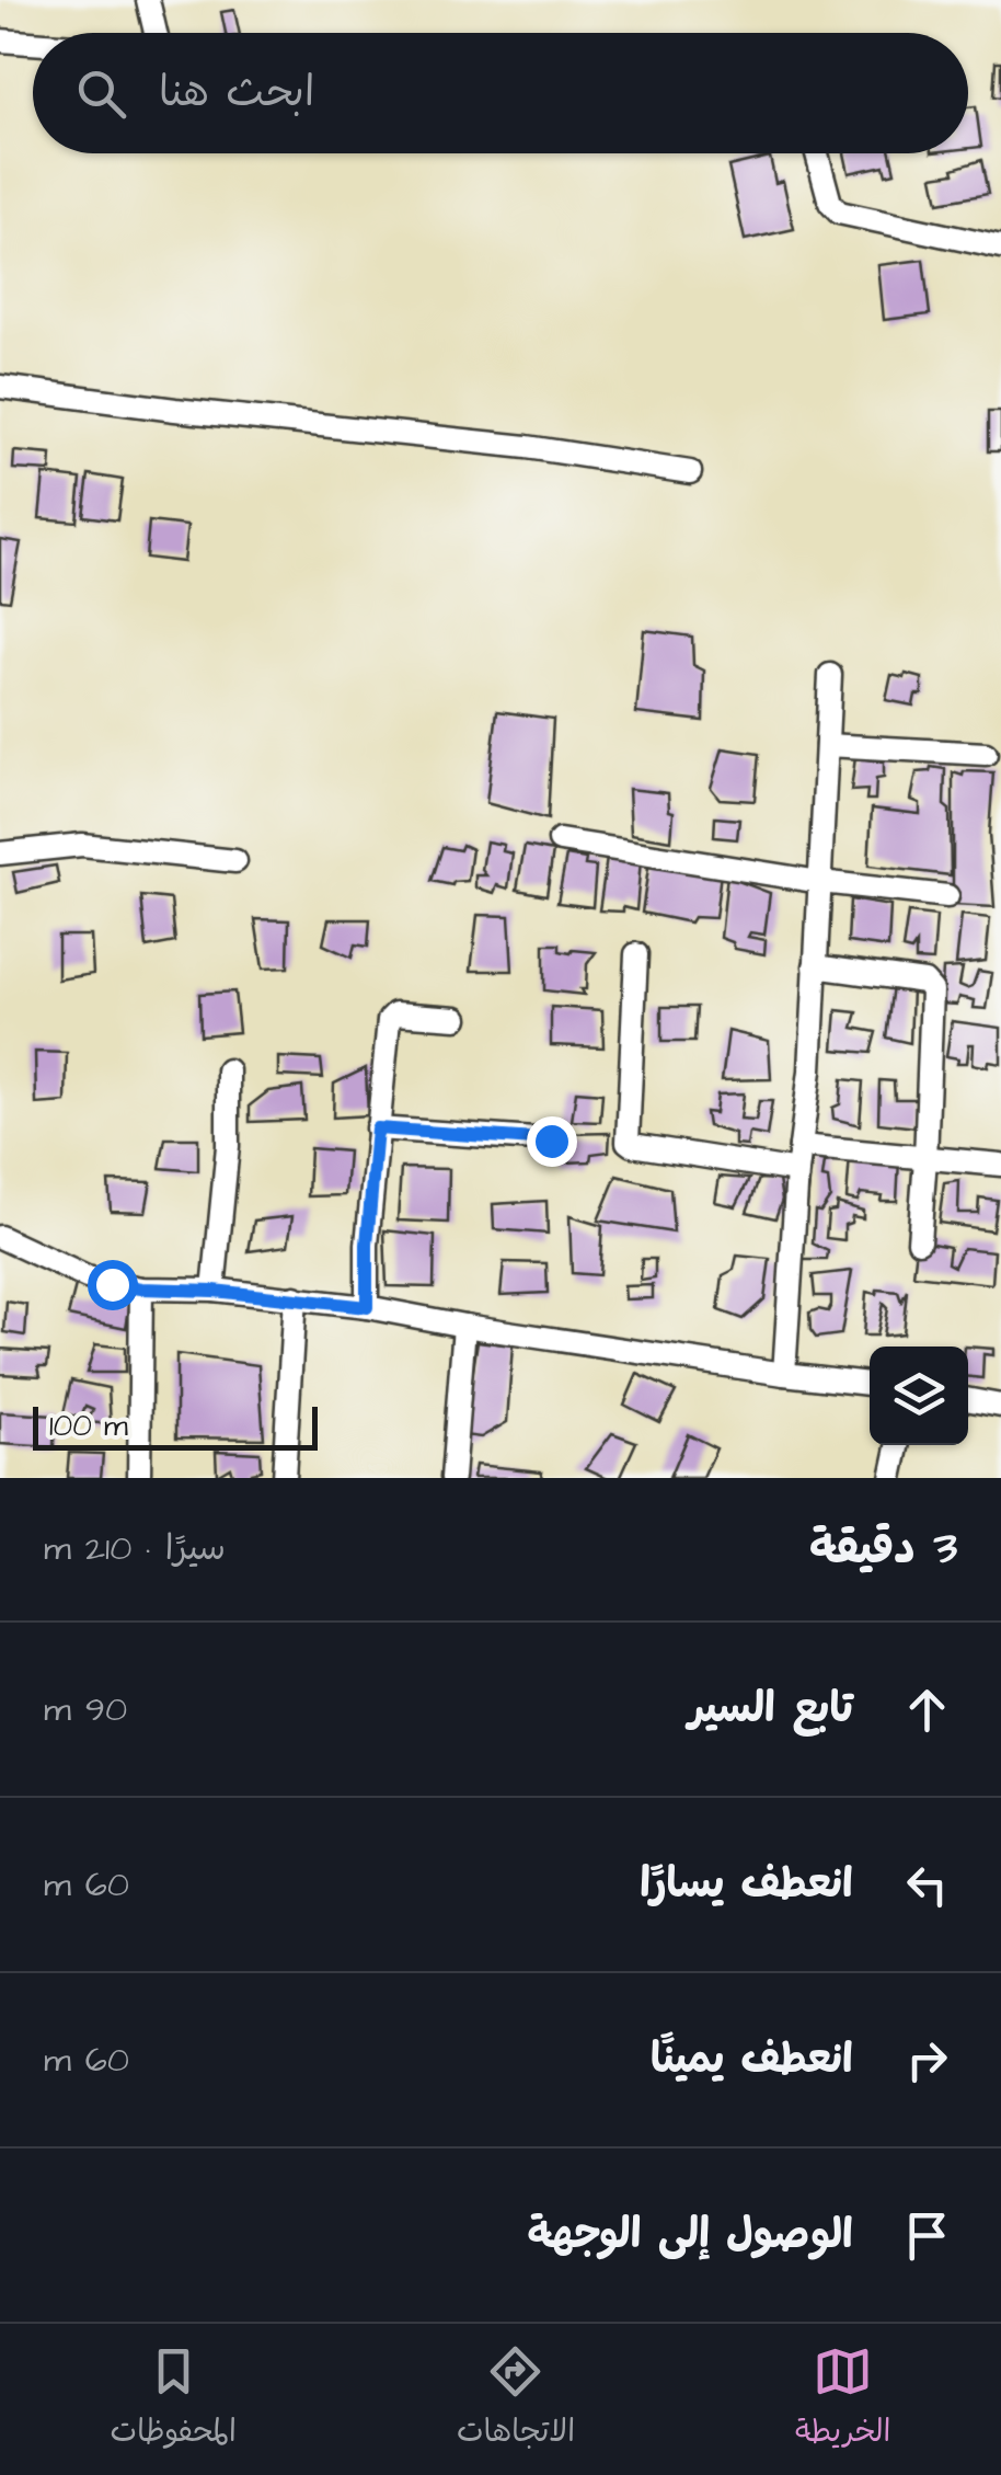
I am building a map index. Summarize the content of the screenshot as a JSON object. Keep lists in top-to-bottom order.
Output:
{
  "scale_bar": "100 m",
  "page": {
    "search": "ابحث هنا",
    "scale": "100 m",
    "heading": ["3 دقيقة", "سيرًا · 210 m"],
    "list": [
      ["تابع السير", "90 m"],
      ["انعطف يسارًا", "60 m"],
      ["انعطف يمينًا", "60 m"],
      "الوصول إلى الوجهة"
    ],
    "nav": ["الخريطة", "الاتجاهات", "المحفوظات"]
  }
}
